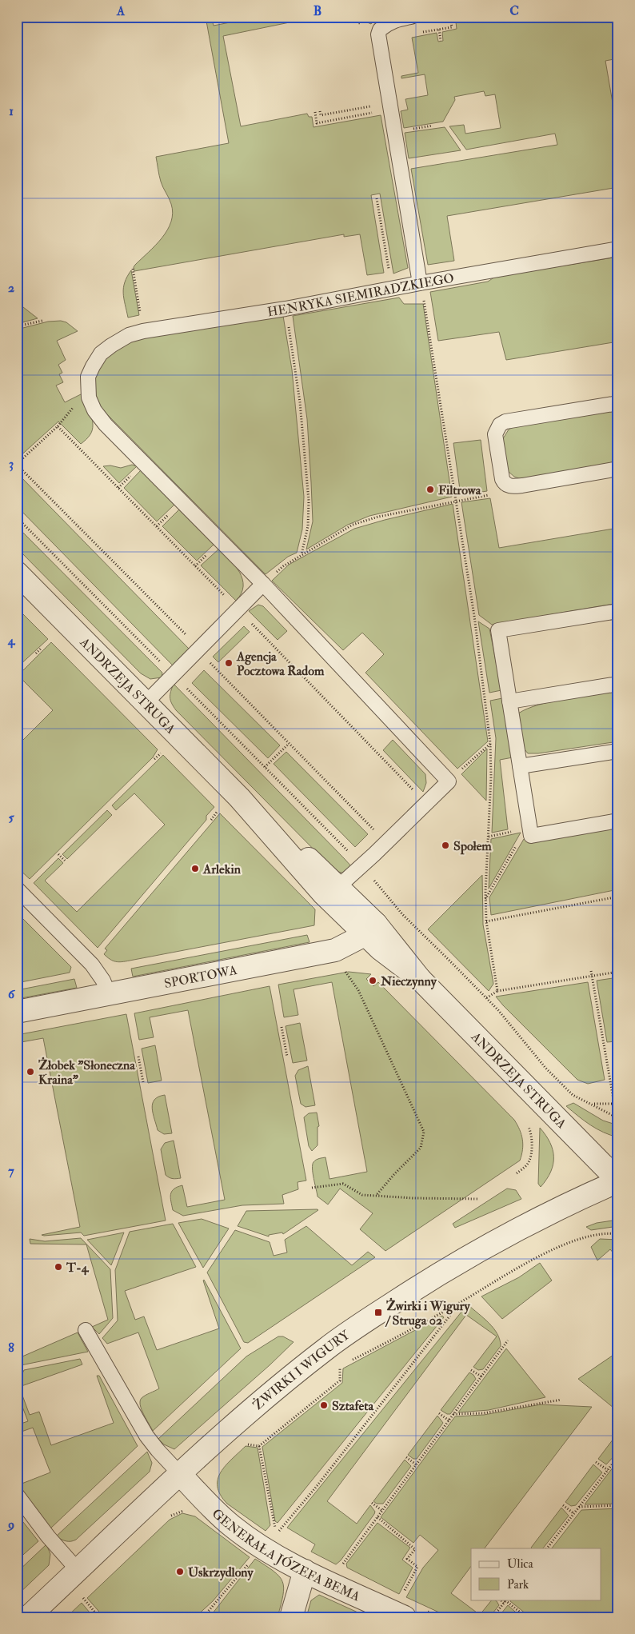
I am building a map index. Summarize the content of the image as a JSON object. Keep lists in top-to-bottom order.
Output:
{
  "streets": {
    "street": [
      "ANDRZEJA STRUGA",
      "SPORTOWA",
      "ŻWIRKI I WIGURY",
      "GENERAŁA JÓZEFA BEMA"
    ],
    "lane": ["HENRYKA SIEMIRADZKIEGO"]
  },
  "crossings": [
    ["ANDRZEJA STRUGA", "SPORTOWA"],
    ["ANDRZEJA STRUGA", "ŻWIRKI I WIGURY"],
    ["ŻWIRKI I WIGURY", "GENERAŁA JÓZEFA BEMA"]
  ],
  "places": {
    "other": [
      "Filtrowa",
      "Agencja Pocztowa Radom",
      "Społem",
      "Arlekin",
      "Nieczynny",
      "Żłobek \"Słoneczna Kraina\"",
      "T-4",
      "Sztafeta",
      "Uskrzydlony"
    ],
    "transit": ["Żwirki i Wigury / Struga 02"]
  },
  "legend": ["Ulica", "Park"],
  "grid": {
    "columns": ["A", "B", "C"],
    "rows": [
      "1",
      "2",
      "3",
      "4",
      "5",
      "6",
      "7",
      "8",
      "9"
    ]
  }
}
